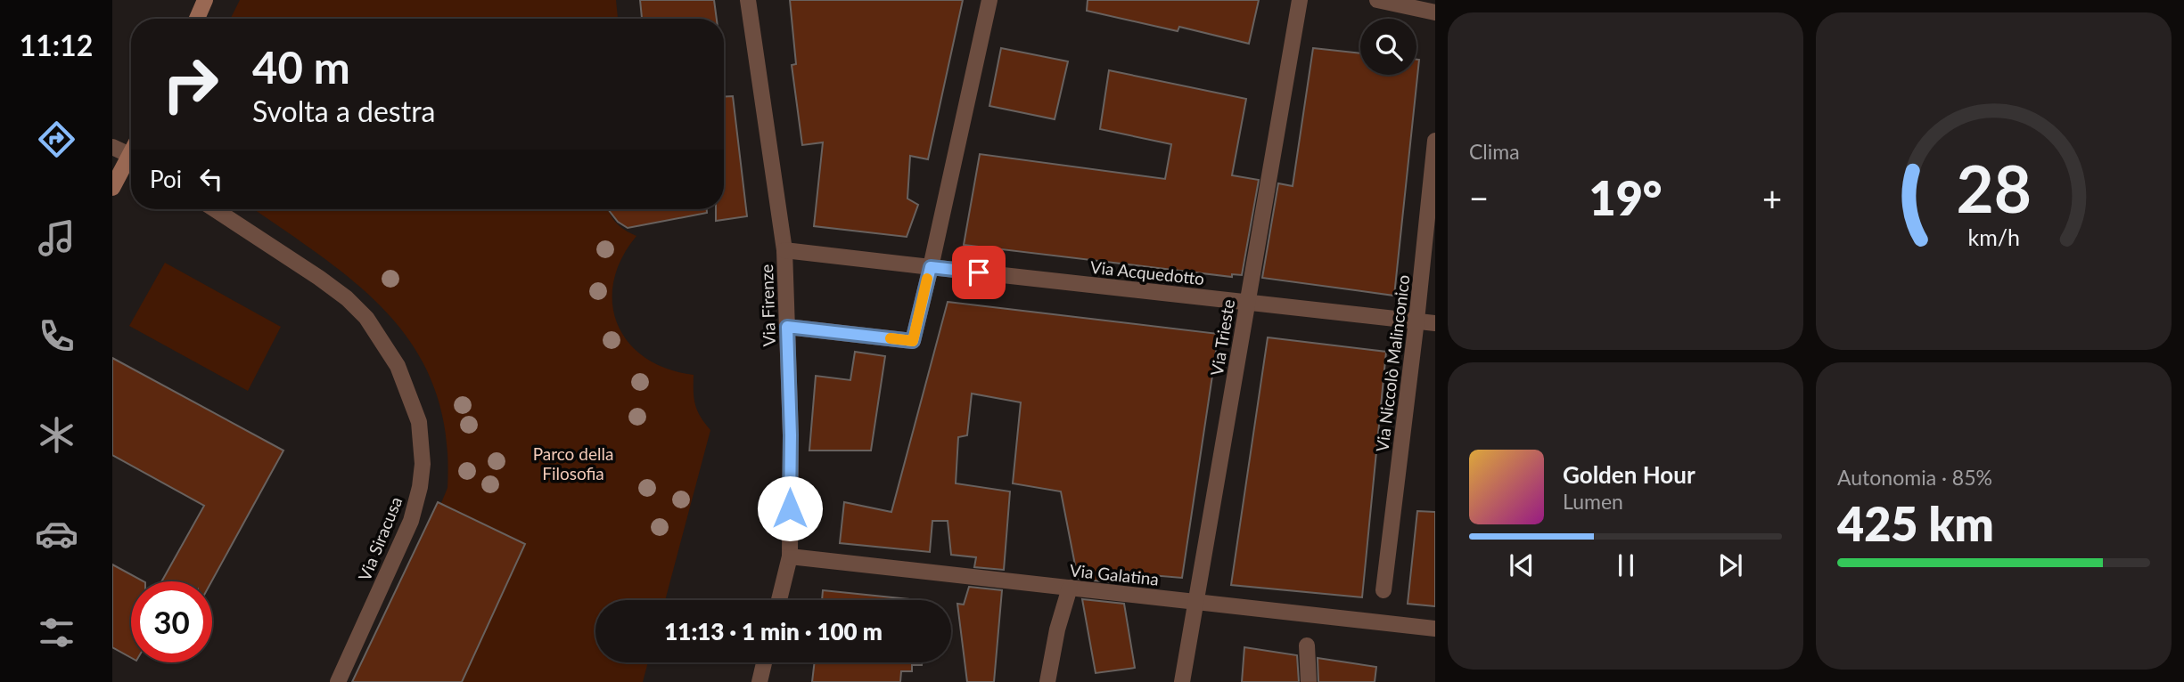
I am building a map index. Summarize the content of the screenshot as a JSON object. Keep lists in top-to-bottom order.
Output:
{
  "streets": {
    "street": [
      "Via Acquedotto",
      "Via Firenze",
      "Via Trieste",
      "Via Niccolò Malinconico",
      "Via Siracusa",
      "Via Galatina"
    ]
  },
  "crossings": [
    ["Via Acquedotto", "Via Firenze"],
    ["Via Acquedotto", "Via Trieste"],
    ["Via Acquedotto", "Via Niccolò Malinconico"],
    ["Via Firenze", "Via Galatina"],
    ["Via Trieste", "Via Galatina"]
  ],
  "parks": ["Parco della Filosofia"],
  "page": {
    "tabs": "11:12",
    "tile": [
      "Clima",
      ["Autonomia · 85%", "425 km"]
    ],
    "turn": ["40 m", "Svolta a destra"],
    "then": "Poi",
    "heat": ["−", "19°", "+"],
    "song": ["Golden Hour", "Lumen"],
    "limit": "30",
    "trip": "11:13 · 1 min · 100 m",
    "gauge": ["28", "km/h"]
  }
}
